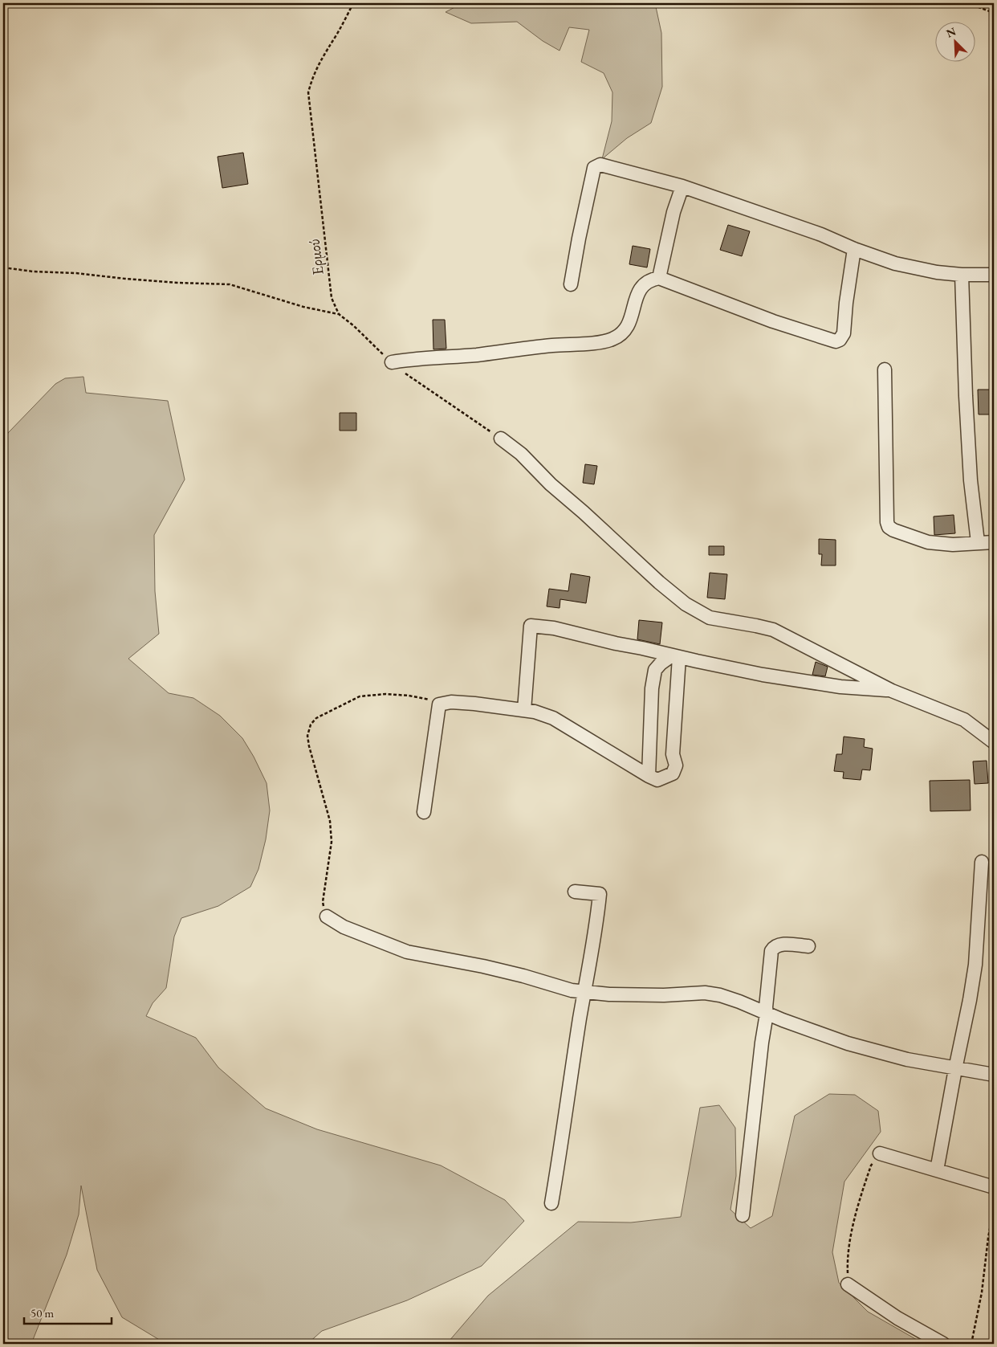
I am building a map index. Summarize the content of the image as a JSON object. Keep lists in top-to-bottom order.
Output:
{
  "streets": {
    "path": ["Ερμού"]
  },
  "scale_bar": "50 m",
  "north": "top left"
}
